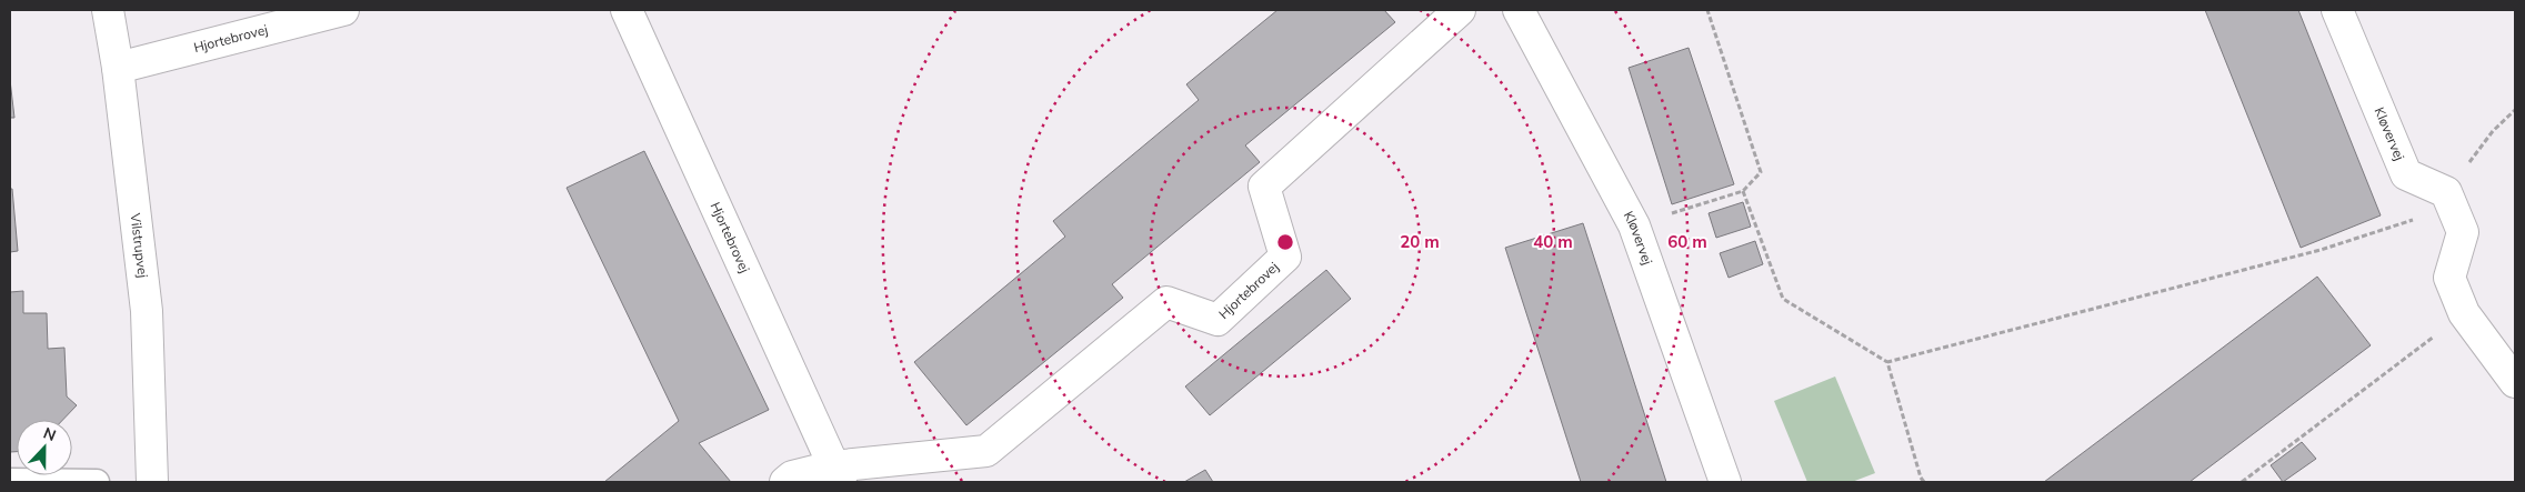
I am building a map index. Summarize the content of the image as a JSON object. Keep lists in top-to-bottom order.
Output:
{
  "streets": {
    "street": ["Hjortebrovej", "Kløvervej", "Vilstrupvej"]
  },
  "crossings": [
    ["Hjortebrovej", "Vilstrupvej"]
  ],
  "north": "top",
  "rings": ["20 m", "40 m", "60 m"]
}
